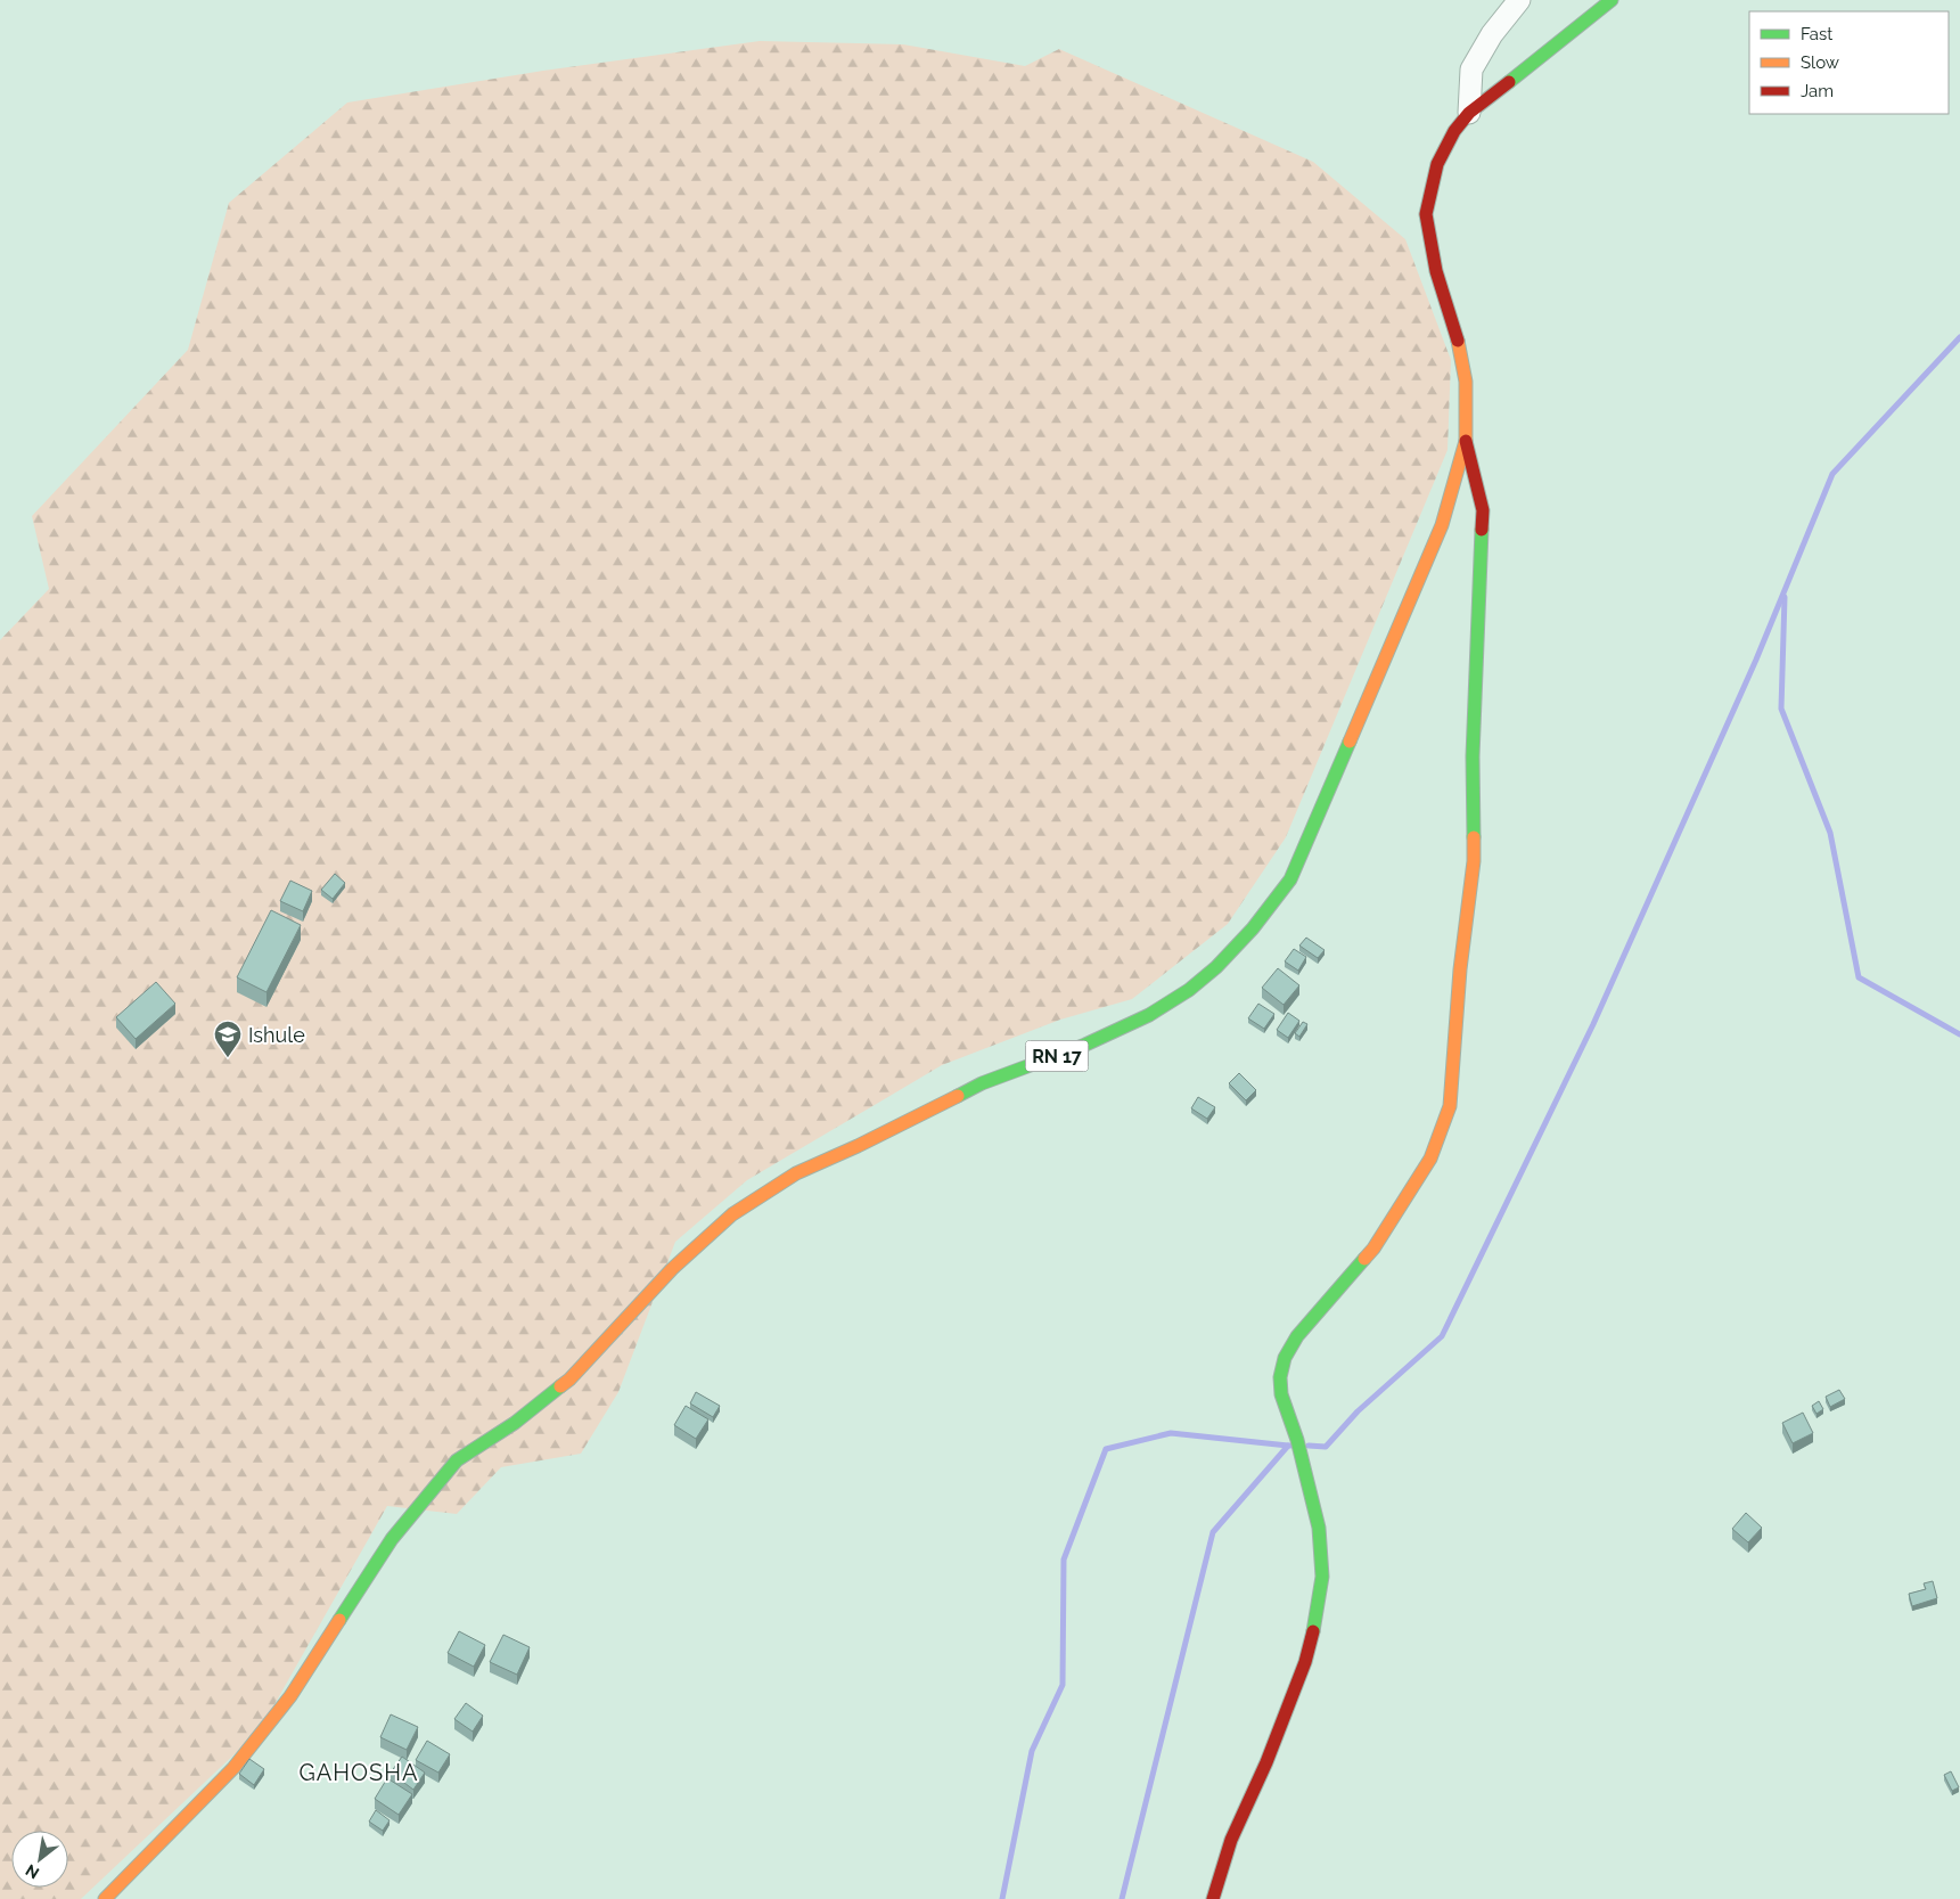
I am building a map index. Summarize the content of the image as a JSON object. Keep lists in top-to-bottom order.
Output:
{
  "streets": {
    "main road": ["RN 17"]
  },
  "districts": ["GAHOSHA"],
  "places": {
    "school or university": ["Ishule"]
  },
  "legend": ["Fast", "Slow", "Jam"],
  "north": "bottom left"
}
